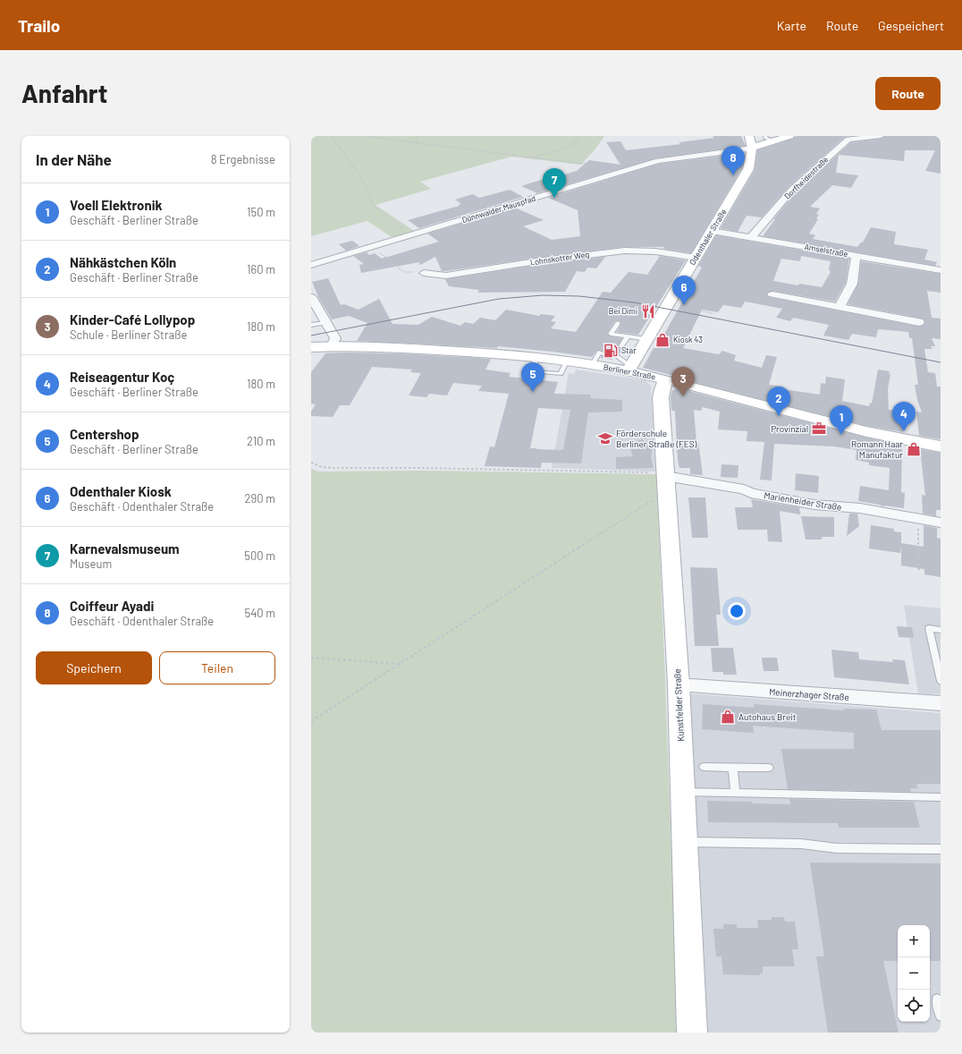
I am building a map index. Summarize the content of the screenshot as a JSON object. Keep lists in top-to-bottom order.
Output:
{
  "streets": {
    "main road": [
      "Dünnwalder Mauspfad",
      "Odenthaler Straße",
      "Berliner Straße",
      "Kunstfelder Straße"
    ],
    "street": [
      "Dorfheidestraße",
      "Amselstraße",
      "Lohnskotter Weg",
      "Marienheider Straße",
      "Meinerzhager Straße"
    ]
  },
  "crossings": [
    ["Dorfheidestraße", "Amselstraße"],
    ["Dünnwalder Mauspfad", "Odenthaler Straße"],
    ["Odenthaler Straße", "Amselstraße"],
    ["Odenthaler Straße", "Lohnskotter Weg"],
    ["Odenthaler Straße", "Berliner Straße"],
    ["Berliner Straße", "Kunstfelder Straße"],
    ["Marienheider Straße", "Kunstfelder Straße"],
    ["Meinerzhager Straße", "Kunstfelder Straße"]
  ],
  "places": {
    "restaurant": ["Bei Dimi"],
    "shop": ["Kiosk 43", "Romann Haar Manufaktur", "Autohaus Breit"],
    "fuel station": ["Star"],
    "office": ["Provinzial"],
    "school or university": ["Förderschule Berliner Straße (FES)"]
  },
  "page": {
    "header": "Trailo",
    "nav": ["Karte", "Route", "Gespeichert"],
    "buttons": [
      "Route",
      ["Speichern", "Teilen"]
    ],
    "title": "Anfahrt",
    "heading": ["In der Nähe", "8 Ergebnisse"],
    "pins": [
      "8",
      "7",
      "6",
      "5",
      "3",
      "2",
      "4",
      "1"
    ],
    "list": [
      {
        "mark": "1",
        "name": "Voell Elektronik",
        "note": "Geschäft · Berliner Straße",
        "value": "150 m"
      },
      {
        "mark": "2",
        "name": "Nähkästchen Köln",
        "note": "Geschäft · Berliner Straße",
        "value": "160 m"
      },
      {
        "mark": "3",
        "name": "Kinder-Café Lollypop",
        "note": "Schule · Berliner Straße",
        "value": "180 m"
      },
      {
        "mark": "4",
        "name": "Reiseagentur Koç",
        "note": "Geschäft · Berliner Straße",
        "value": "180 m"
      },
      {
        "mark": "5",
        "name": "Centershop",
        "note": "Geschäft · Berliner Straße",
        "value": "210 m"
      },
      {
        "mark": "6",
        "name": "Odenthaler Kiosk",
        "note": "Geschäft · Odenthaler Straße",
        "value": "290 m"
      },
      {
        "mark": "7",
        "name": "Karnevalsmuseum",
        "note": "Museum",
        "value": "500 m"
      },
      {
        "mark": "8",
        "name": "Coiffeur Ayadi",
        "note": "Geschäft · Odenthaler Straße",
        "value": "540 m"
      }
    ],
    "map_buttons": ["+", "−"]
  }
}
